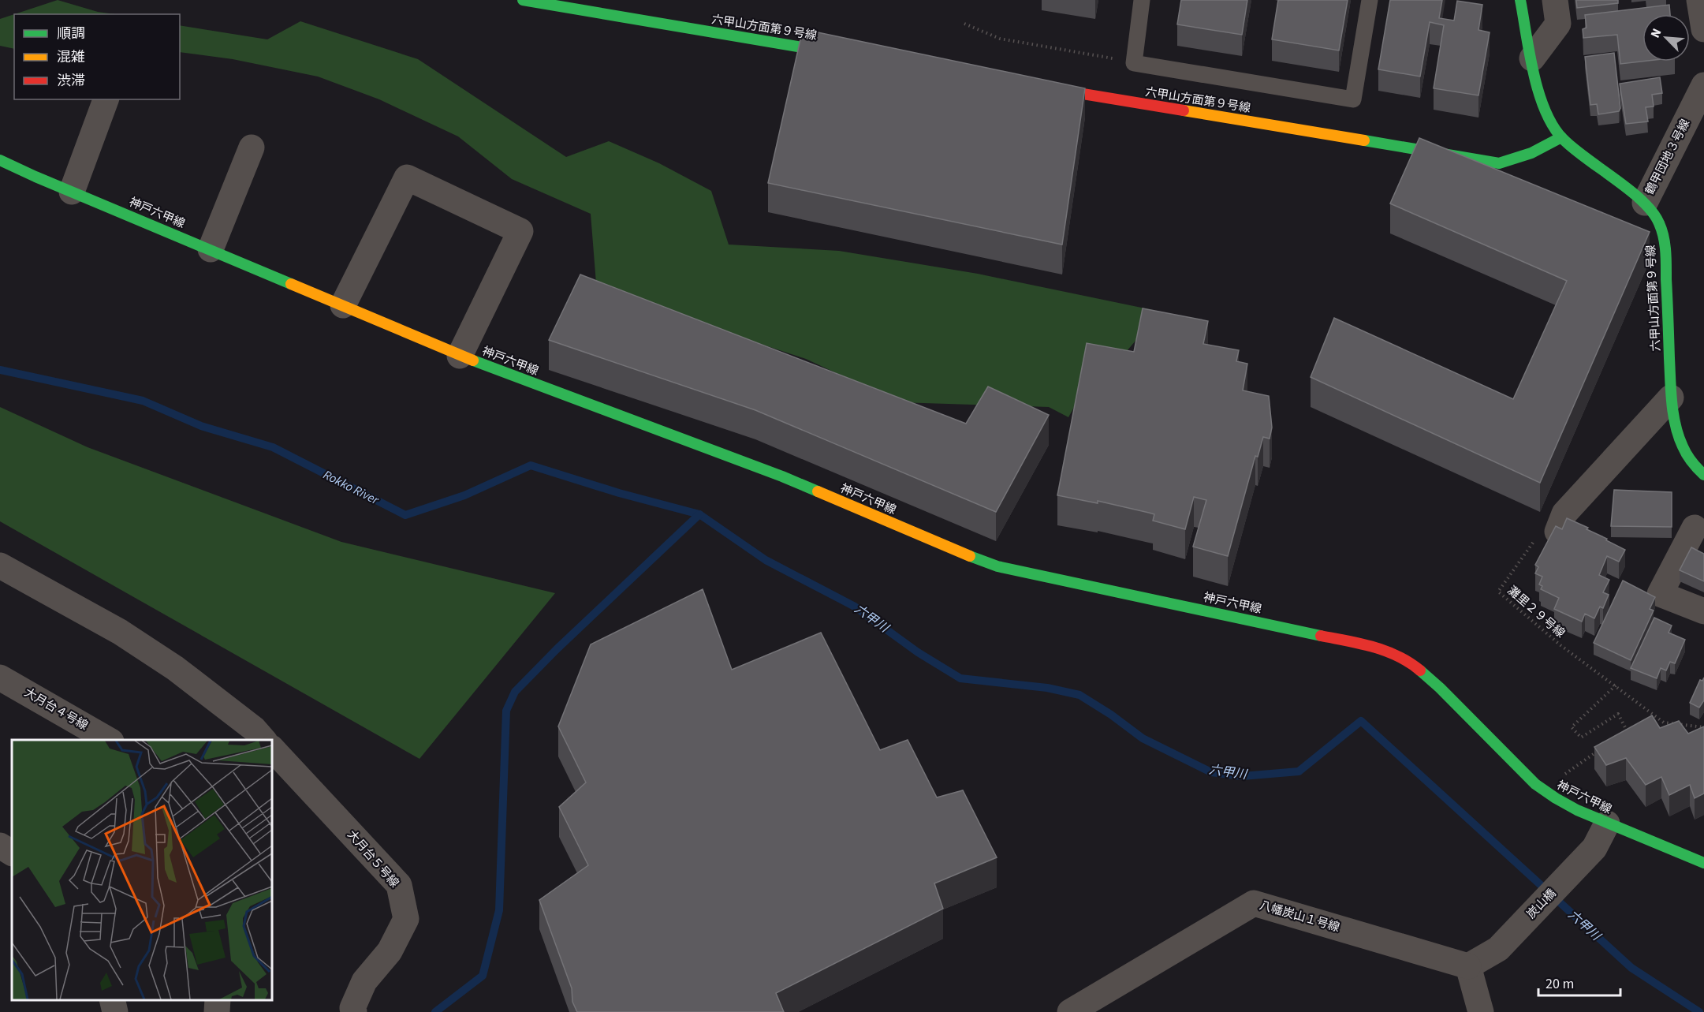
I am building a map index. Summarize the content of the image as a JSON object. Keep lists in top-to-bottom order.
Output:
{
  "streets": {
    "main road": ["六甲山方面第９号線", "神戸六甲線"],
    "street": [
      "鶴甲団地３号線",
      "大月台４号線",
      "大月台５号線",
      "炭山橋",
      "八幡炭山１号線"
    ],
    "path": ["灘里２９号線"]
  },
  "crossings": [
    ["六甲山方面第９号線", "鶴甲団地３号線"],
    ["神戸六甲線", "炭山橋"],
    ["炭山橋", "八幡炭山１号線"]
  ],
  "water": ["Rokko River", "六甲川"],
  "legend": ["順調", "混雑", "渋滞"],
  "scale_bar": "20 m",
  "north": "top left"
}
